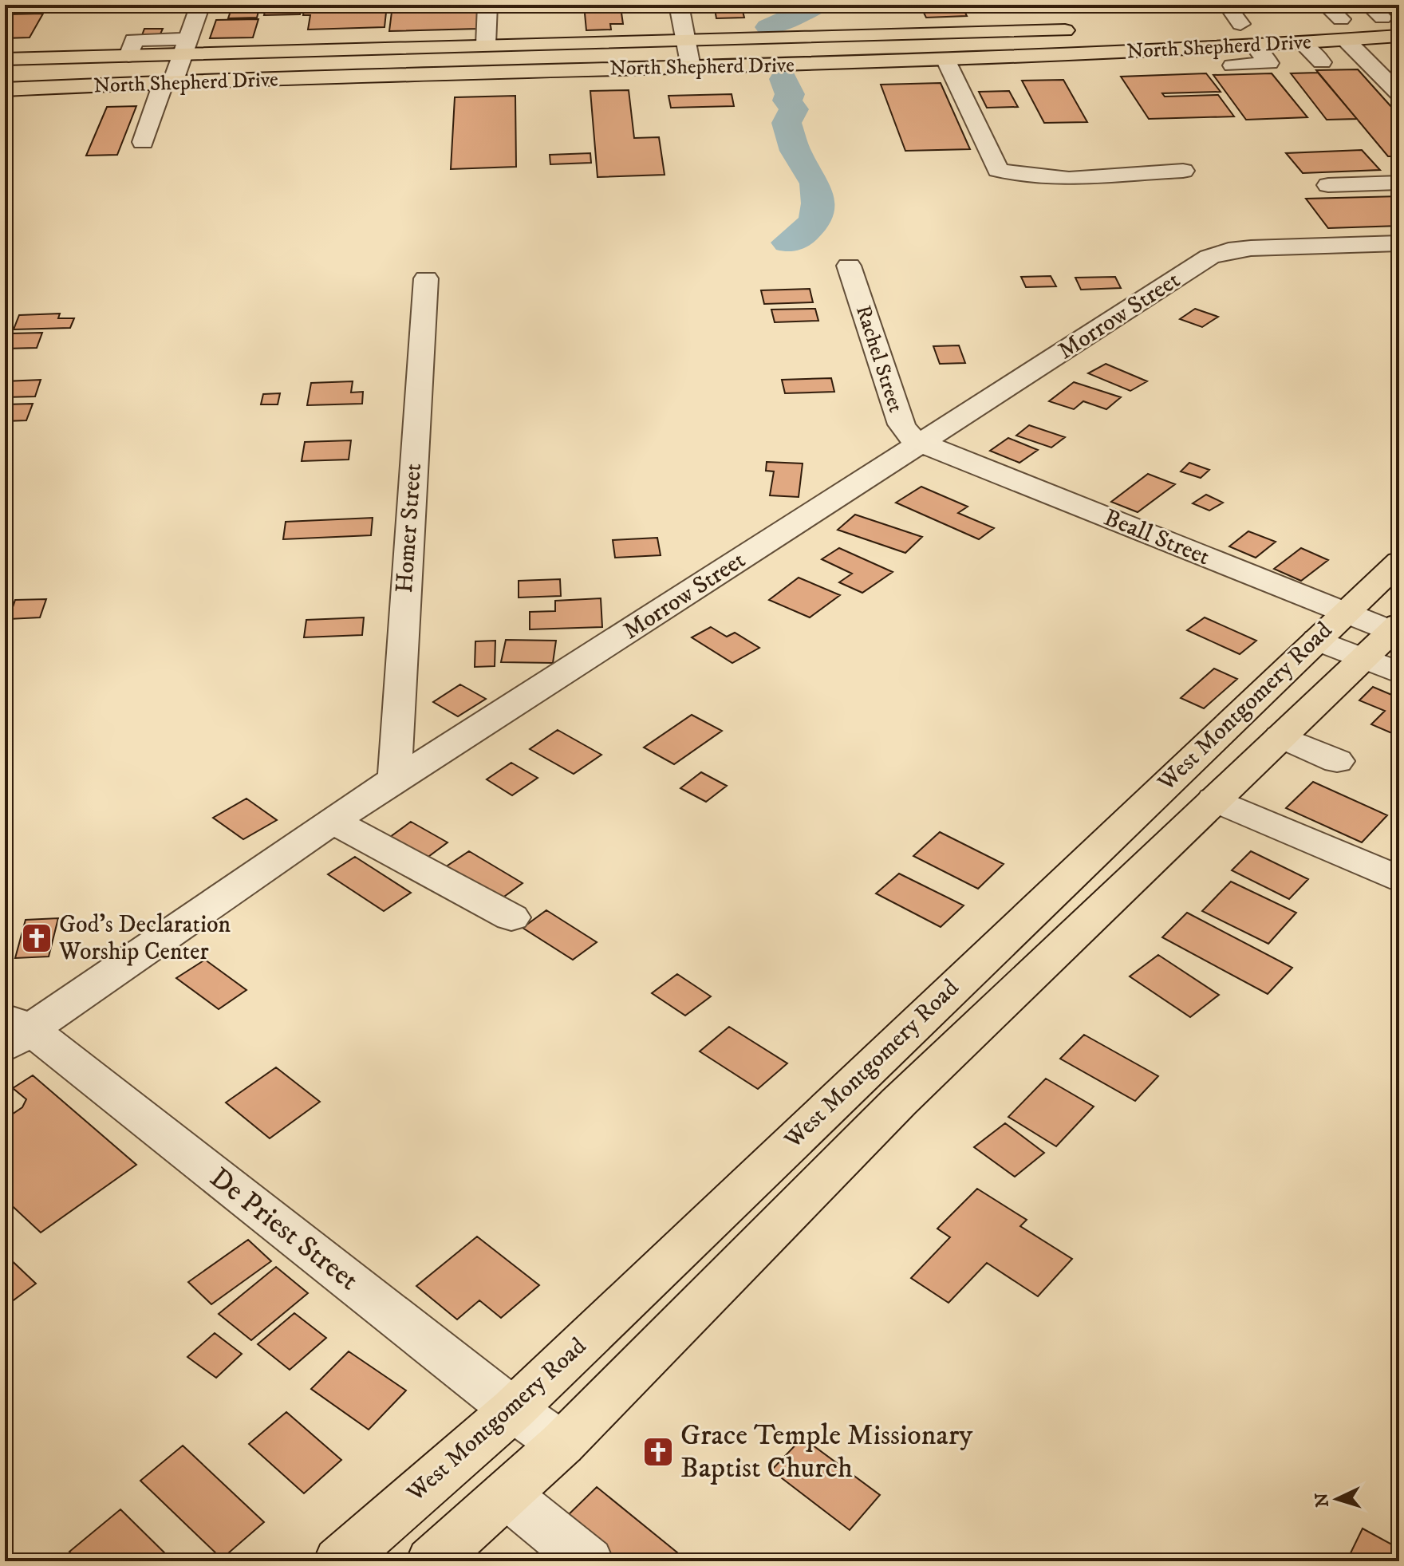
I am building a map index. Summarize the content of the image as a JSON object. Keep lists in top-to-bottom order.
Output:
{
  "streets": {
    "main road": ["North Shepherd Drive", "West Montgomery Road"],
    "street": [
      "Morrow Street",
      "Rachel Street",
      "Homer Street",
      "Beall Street",
      "De Priest Street"
    ]
  },
  "crossings": [
    ["Morrow Street", "Rachel Street"],
    ["Morrow Street", "Homer Street"],
    ["Morrow Street", "Beall Street"],
    ["Morrow Street", "De Priest Street"],
    ["Rachel Street", "Beall Street"],
    ["Beall Street", "West Montgomery Road"],
    ["West Montgomery Road", "De Priest Street"]
  ],
  "places": {
    "church": ["God's Declaration Worship Center", "Grace Temple Missionary Baptist Church"]
  },
  "north": "left"
}
